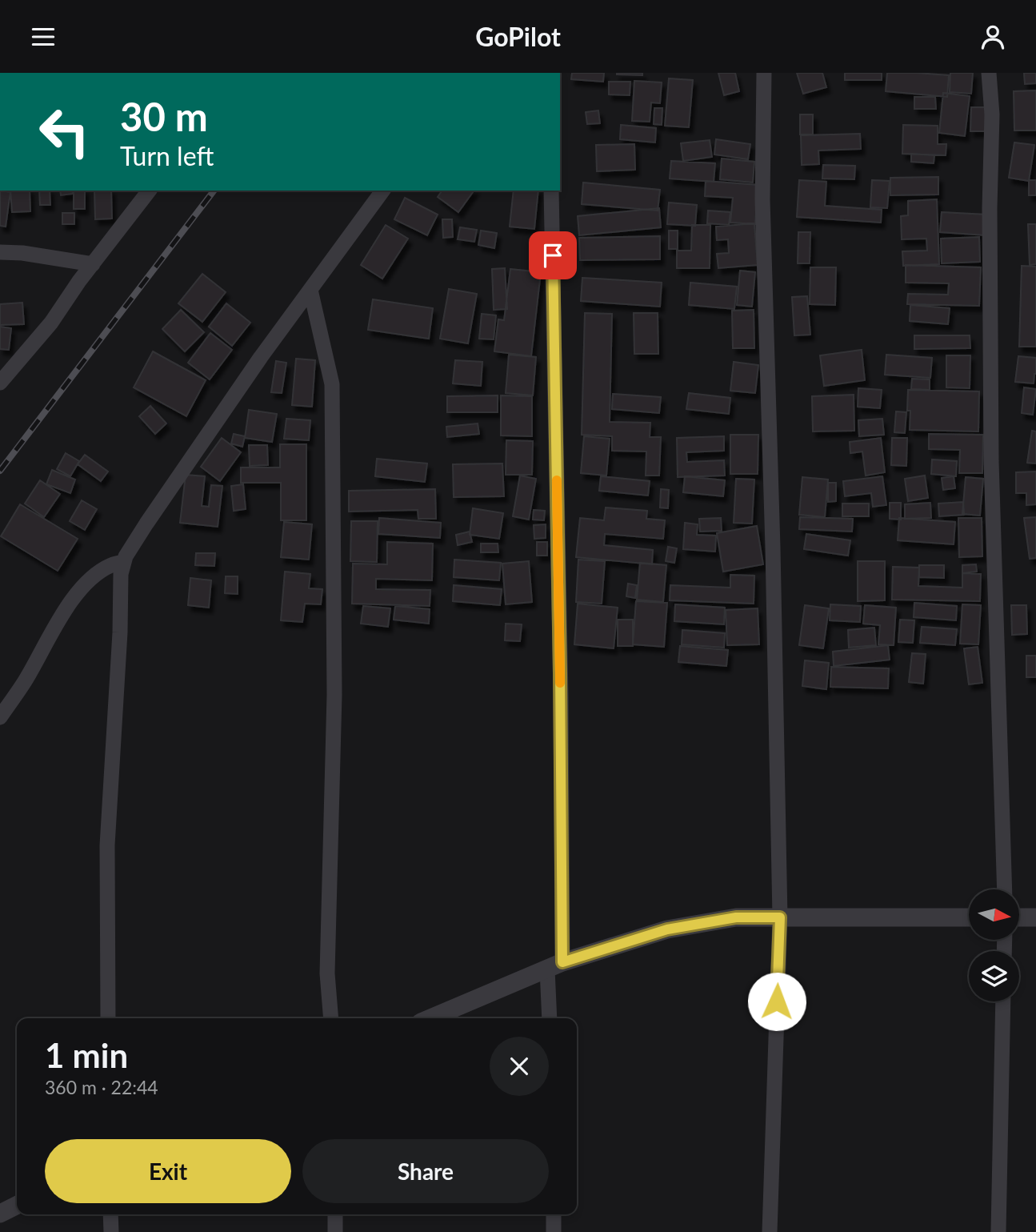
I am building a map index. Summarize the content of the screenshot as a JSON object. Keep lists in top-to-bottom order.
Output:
{
  "north": "right",
  "page": {
    "header": "GoPilot",
    "turn": ["30 m", "Turn left"],
    "heading": ["1 min", "360 m · 22:44"],
    "buttons": ["Exit", "Share"]
  }
}
